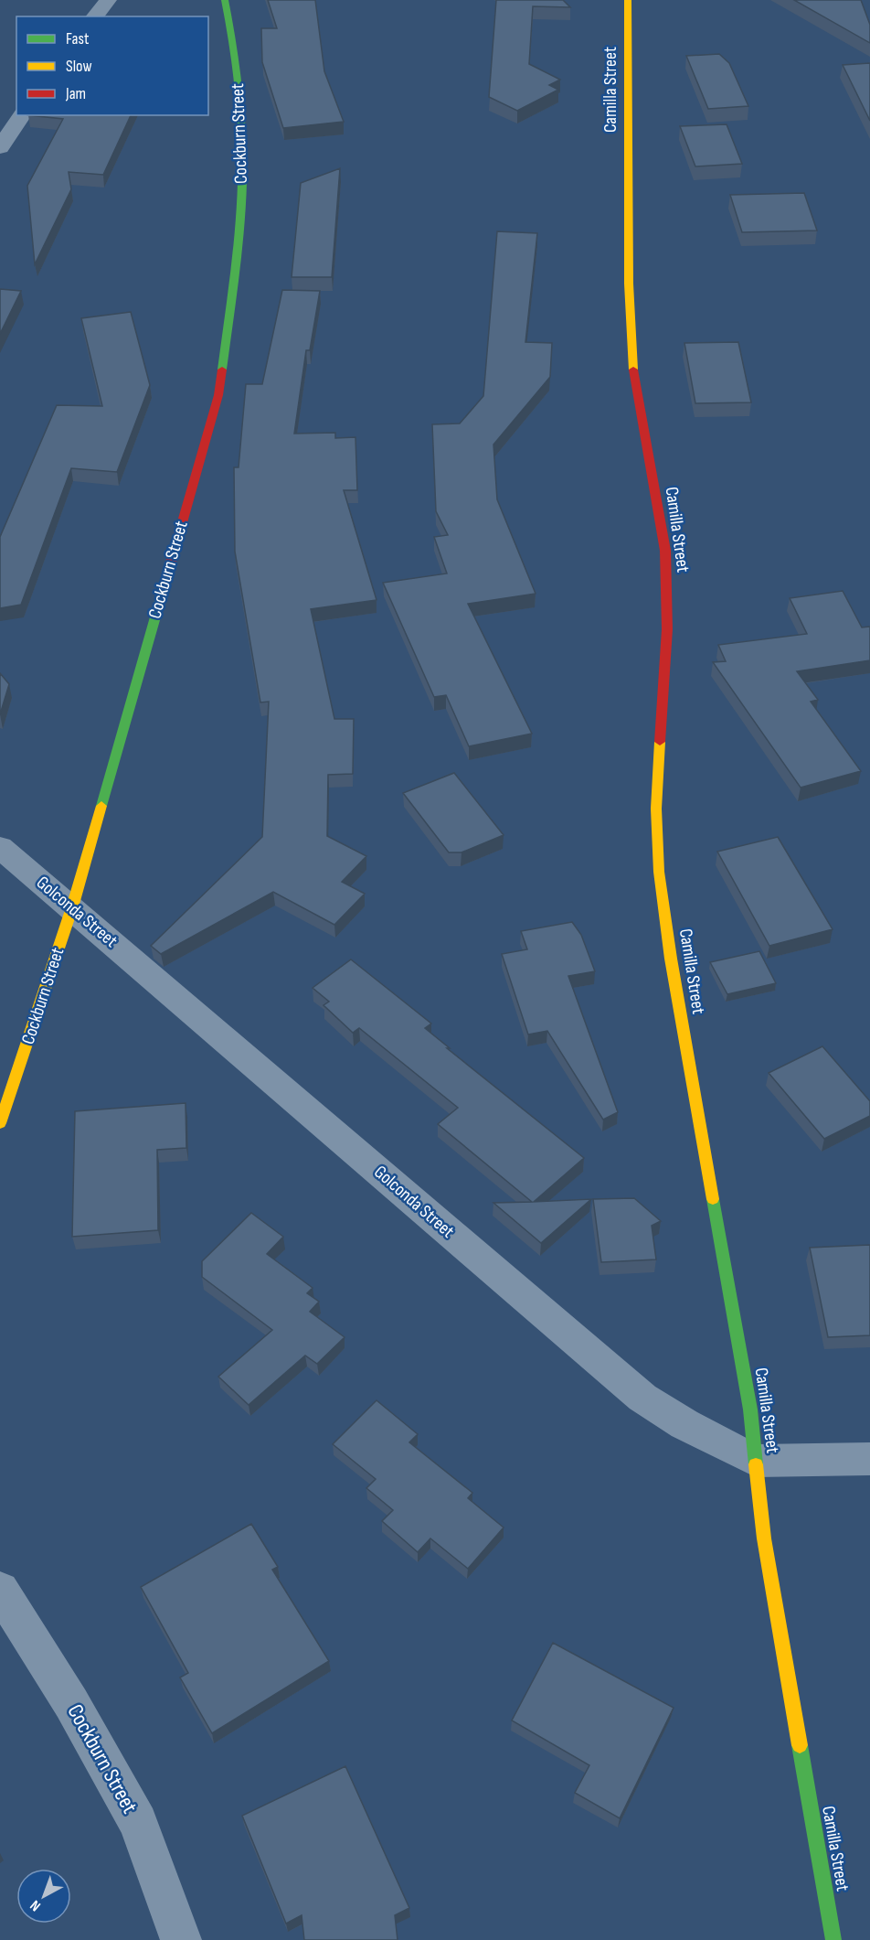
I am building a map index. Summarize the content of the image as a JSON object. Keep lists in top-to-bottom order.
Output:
{
  "streets": {
    "street": ["Camilla Street", "Cockburn Street", "Golconda Street"]
  },
  "crossings": [
    ["Camilla Street", "Golconda Street"],
    ["Cockburn Street", "Golconda Street"]
  ],
  "legend": ["Fast", "Slow", "Jam"],
  "north": "bottom left"
}
